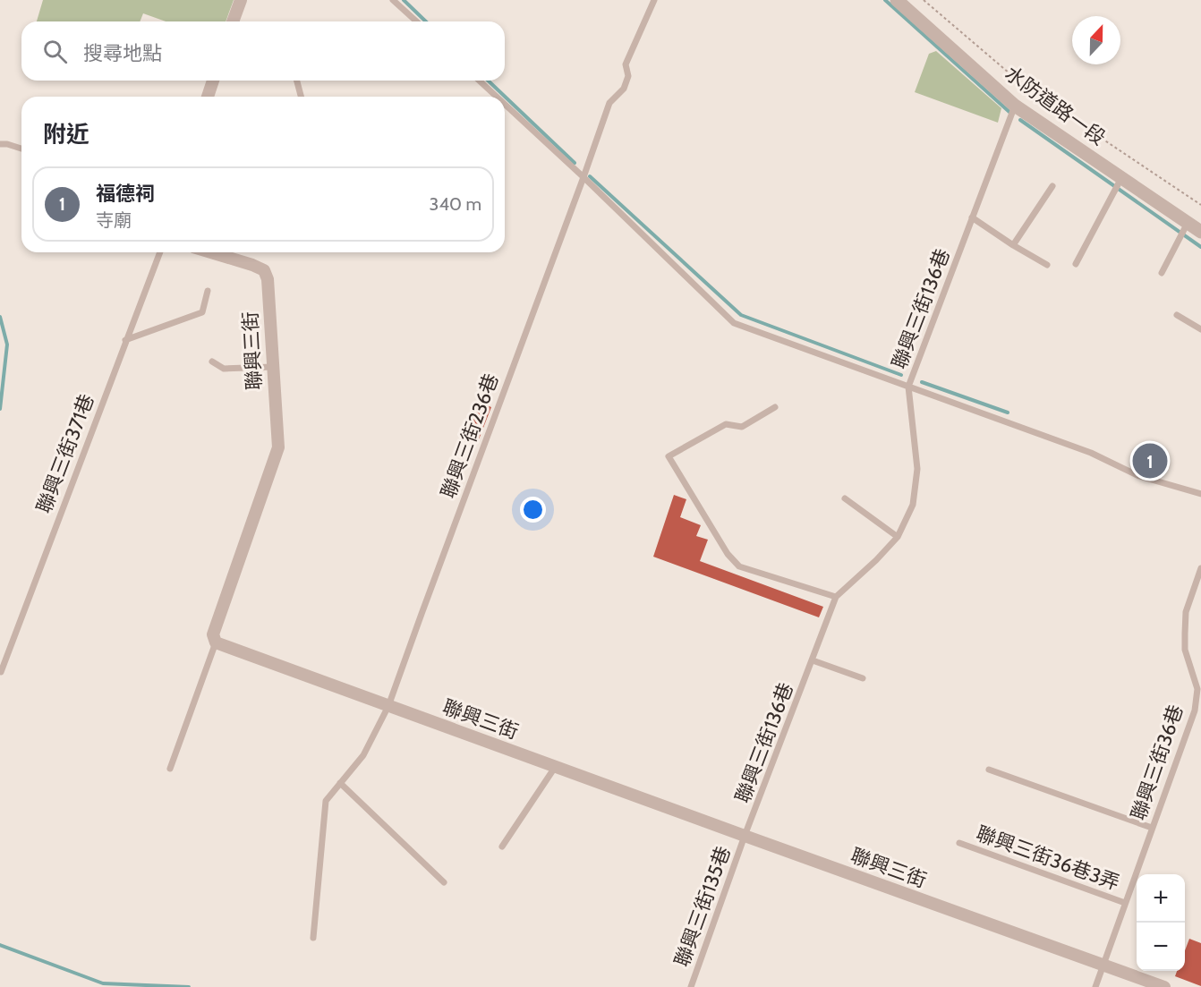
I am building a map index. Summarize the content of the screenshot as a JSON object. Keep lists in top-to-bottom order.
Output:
{
  "streets": {
    "street": ["水防道路一段", "聯興三街"],
    "lane": [
      "聯興三街136巷",
      "聯興三街236巷",
      "聯興三街371巷",
      "聯興三街36巷",
      "聯興三街36巷3弄",
      "聯興三街135巷"
    ]
  },
  "crossings": [
    ["水防道路一段", "聯興三街136巷"],
    ["聯興三街136巷", "聯興三街"],
    ["聯興三街136巷", "聯興三街135巷"],
    ["聯興三街", "聯興三街236巷"],
    ["聯興三街", "聯興三街36巷"],
    ["聯興三街", "聯興三街135巷"],
    ["聯興三街36巷", "聯興三街36巷3弄"]
  ],
  "north": "top",
  "page": {
    "search": "搜尋地點",
    "heading": "附近",
    "list": [
      {
        "mark": "1",
        "name": "福德祠",
        "note": "寺廟",
        "value": "340 m"
      }
    ],
    "pins": "1",
    "map_buttons": ["+", "−"]
  }
}
